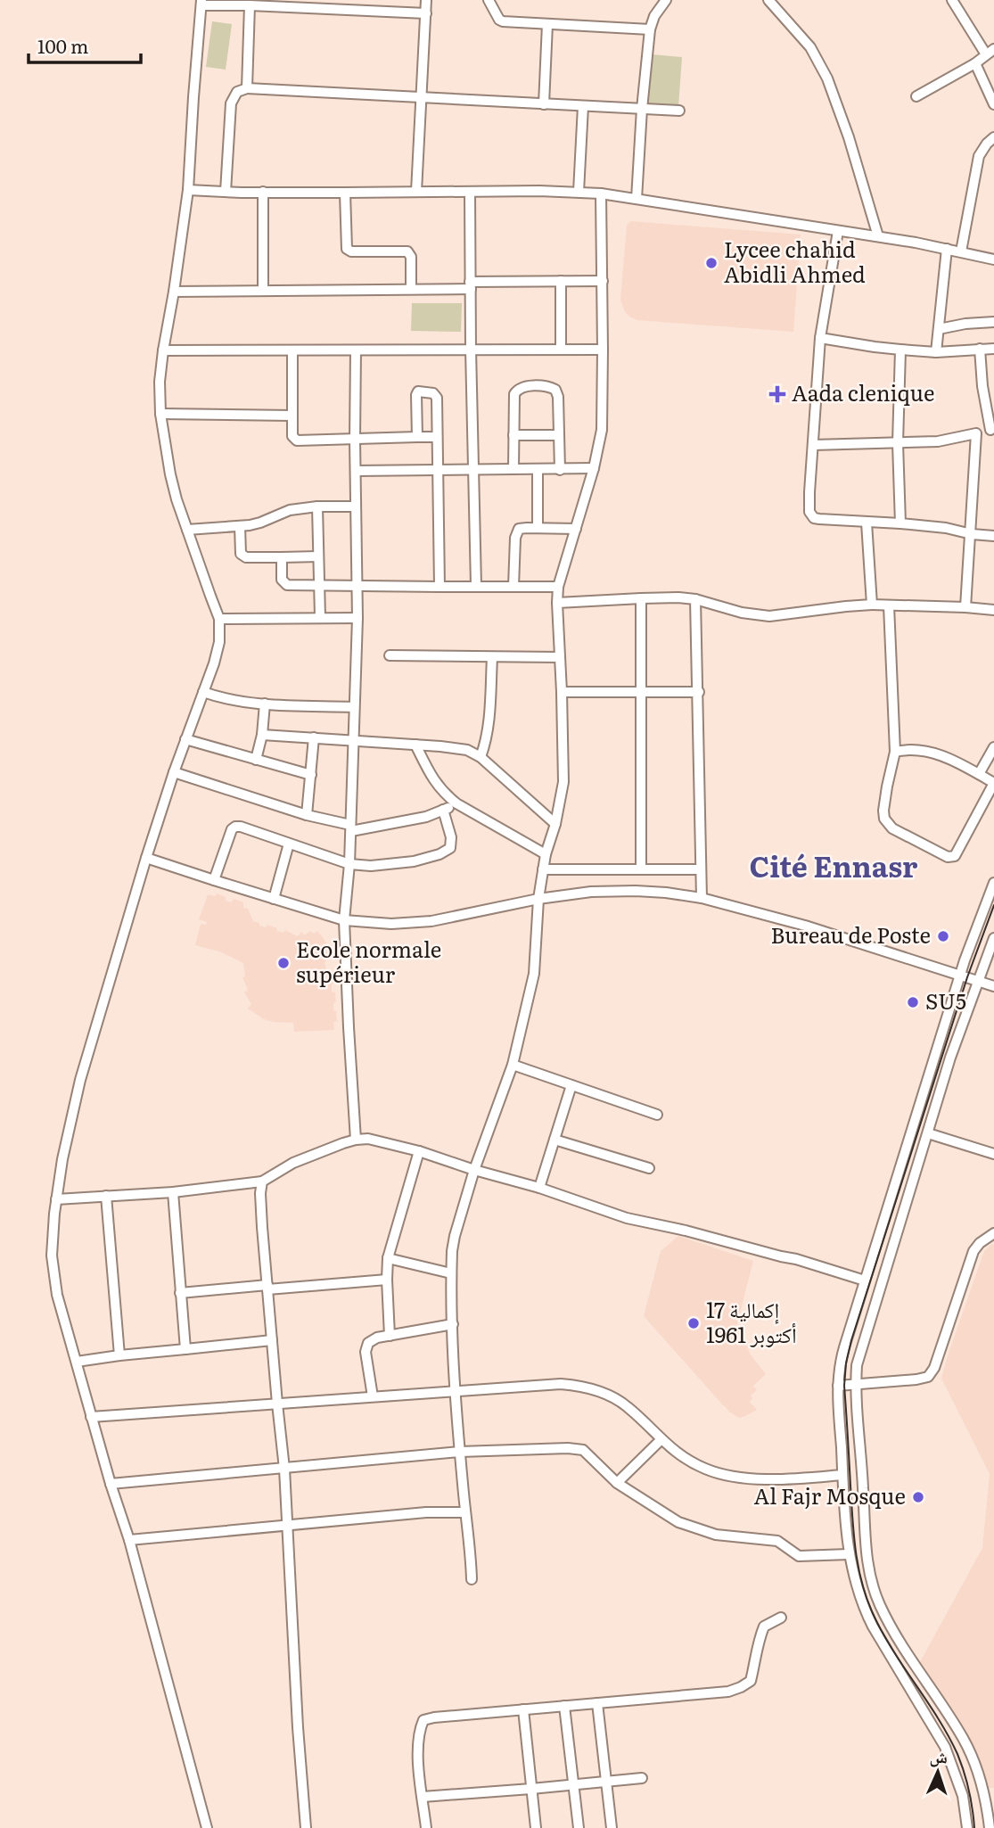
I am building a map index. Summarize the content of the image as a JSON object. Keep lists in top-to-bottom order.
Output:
{
  "districts": ["Cité Ennasr"],
  "places": {
    "other": [
      "Lycee chahid Abidli Ahmed",
      "Bureau de Poste",
      "Ecole normale supérieur",
      "SU5",
      "إكمالية 17 أكتوبر 1961",
      "Al Fajr Mosque"
    ],
    "health": ["Aada clenique"]
  },
  "scale_bar": "100 m",
  "north": "top"
}
